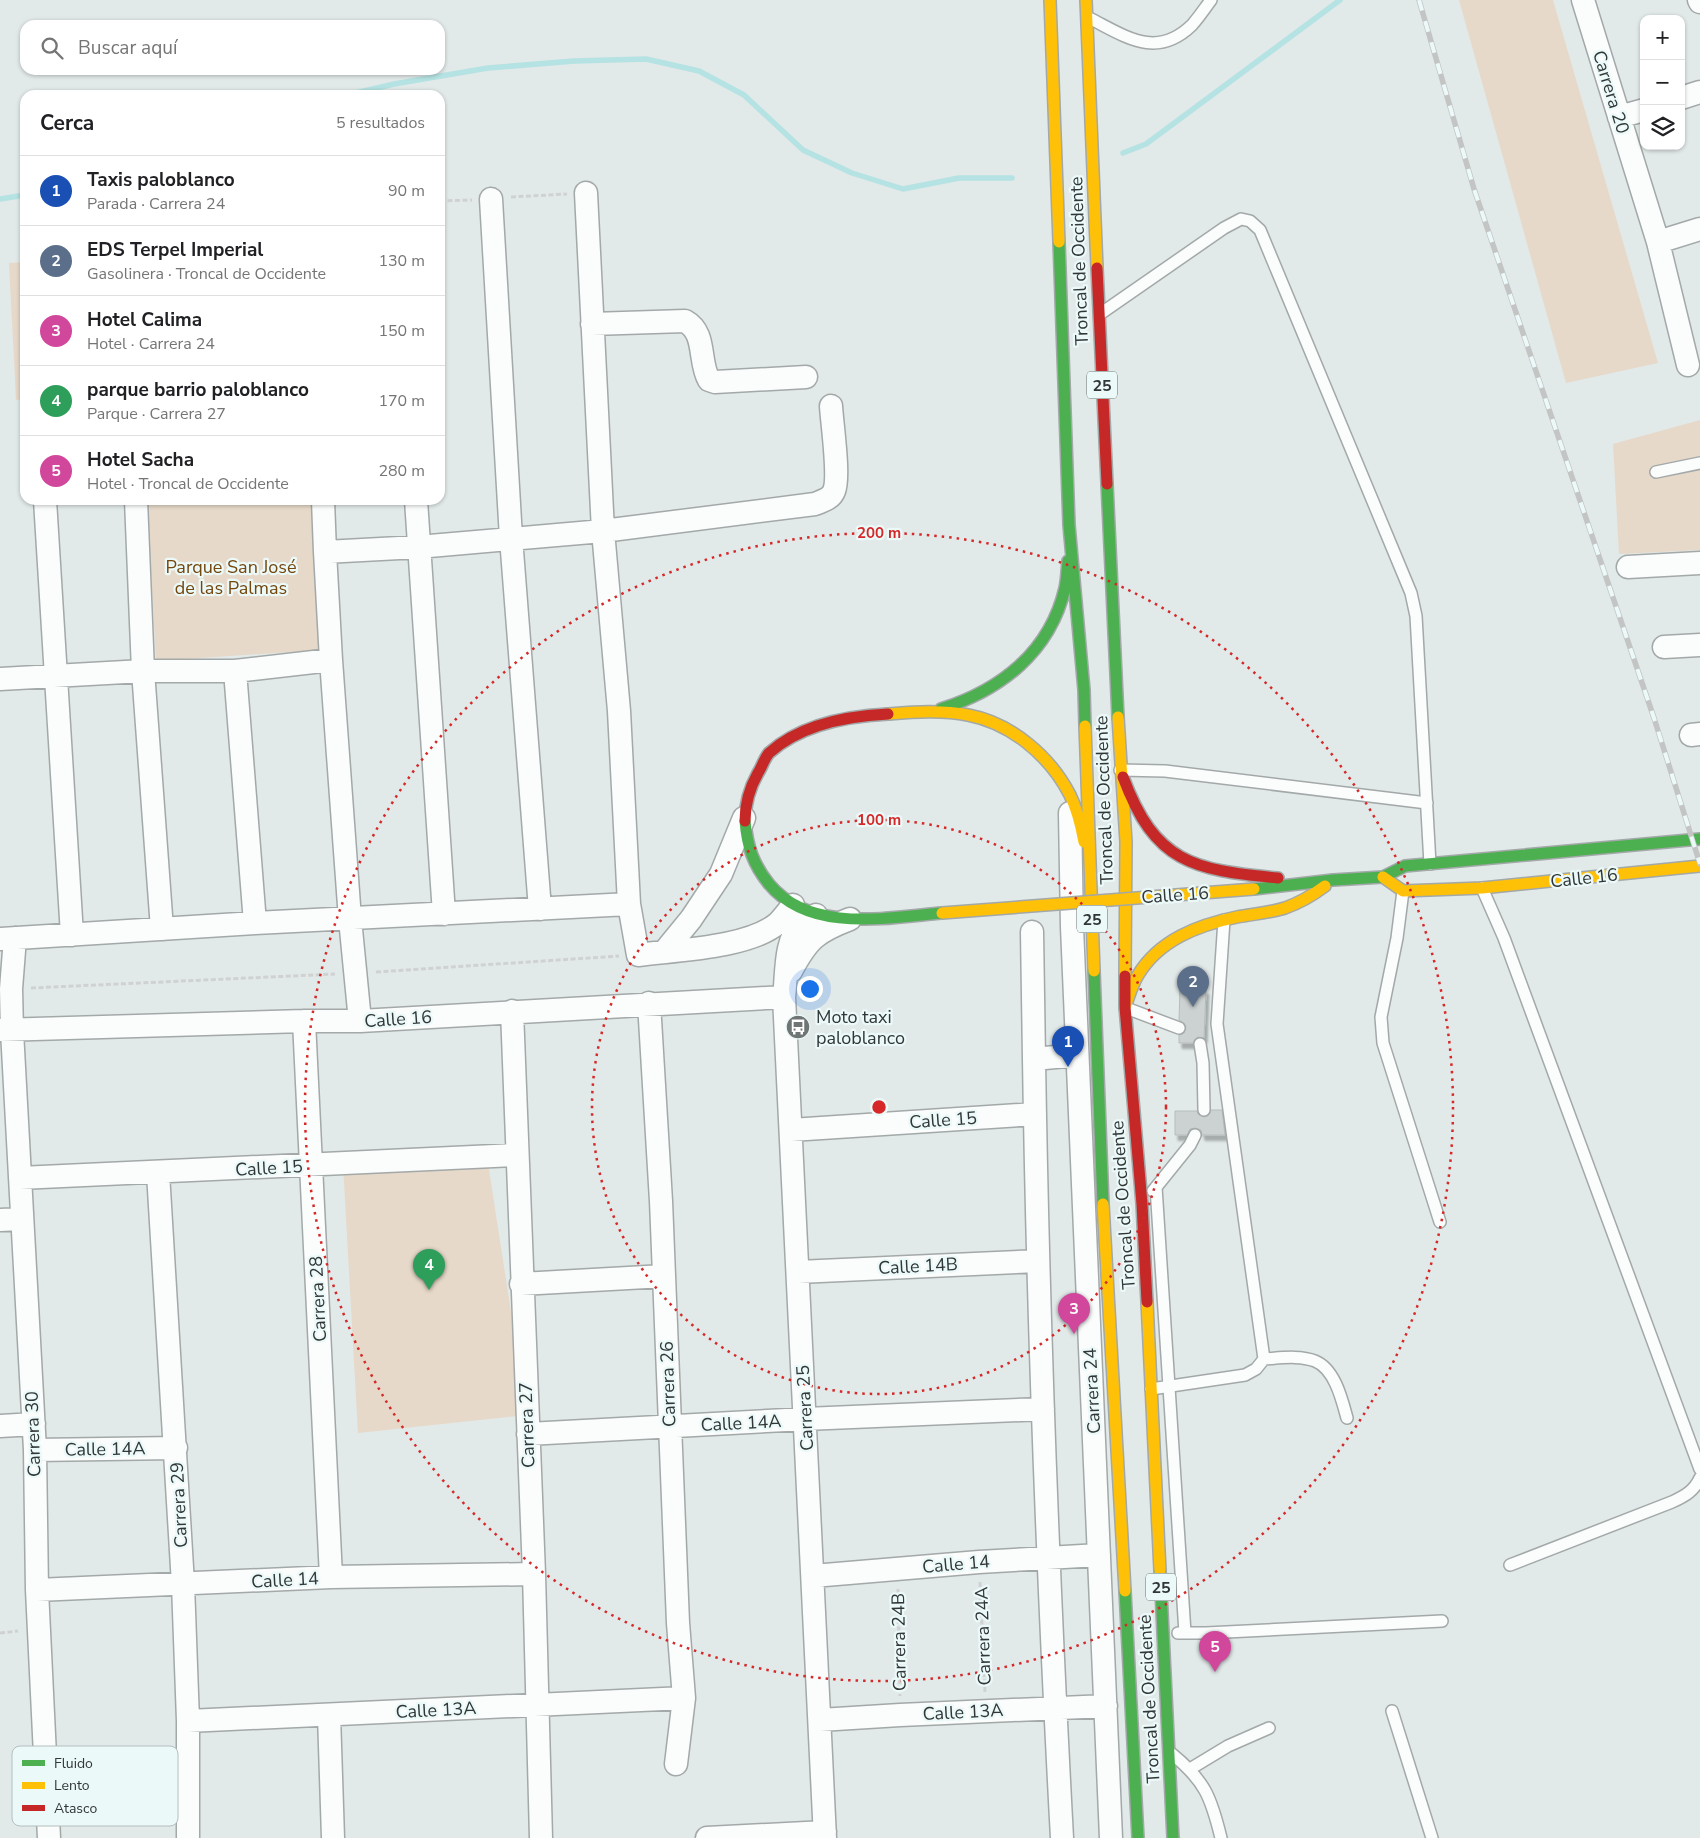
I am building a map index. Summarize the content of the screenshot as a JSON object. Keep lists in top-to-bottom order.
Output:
{
  "streets": {
    "main road": ["Troncal de Occidente", "25", "Calle 16"],
    "street": [
      "Carrera 20",
      "Calle 15",
      "Calle 14B",
      "Carrera 28",
      "Carrera 26",
      "Carrera 24",
      "Carrera 25",
      "Calle 14A",
      "Carrera 27",
      "Carrera 30",
      "Carrera 29",
      "Calle 14",
      "Calle 13A"
    ],
    "path": ["Carrera 24A", "Carrera 24B"]
  },
  "crossings": [
    ["Calle 16", "Carrera 28"],
    ["Calle 16", "Carrera 26"],
    ["Calle 16", "Carrera 25"],
    ["Calle 16", "Carrera 27"],
    ["Calle 16", "Carrera 30"],
    ["Calle 15", "Carrera 28"],
    ["Calle 15", "Carrera 25"],
    ["Calle 15", "Carrera 27"],
    ["Calle 15", "Carrera 30"],
    ["Calle 15", "Carrera 29"],
    ["Calle 14B", "Carrera 25"],
    ["Carrera 28", "Calle 14"],
    ["Carrera 26", "Calle 14A"],
    ["Carrera 26", "Calle 13A"],
    ["Carrera 24", "Calle 14"],
    ["Carrera 24", "Calle 13A"],
    ["Carrera 25", "Calle 14A"],
    ["Carrera 25", "Calle 14"],
    ["Carrera 25", "Calle 13A"],
    ["Calle 14A", "Carrera 27"],
    ["Calle 14A", "Carrera 30"],
    ["Calle 14A", "Carrera 29"],
    ["Carrera 27", "Calle 14"],
    ["Carrera 27", "Calle 13A"],
    ["Carrera 30", "Calle 14"],
    ["Carrera 29", "Calle 14"],
    ["Carrera 29", "Calle 13A"],
    ["Calle 14", "Carrera 24A"],
    ["Calle 14", "Carrera 24B"],
    ["Carrera 24A", "Calle 13A"],
    ["Carrera 24B", "Calle 13A"]
  ],
  "parks": ["Parque San José de las Palmas"],
  "places": {
    "bus stop": ["Moto taxi paloblanco"]
  },
  "legend": ["Fluido", "Lento", "Atasco"],
  "page": {
    "map_buttons": ["+", "−"],
    "search": "Buscar aquí",
    "heading": ["Cerca", "5 resultados"],
    "list": [
      {
        "mark": "1",
        "name": "Taxis paloblanco",
        "note": "Parada · Carrera 24",
        "value": "90 m"
      },
      {
        "mark": "2",
        "name": "EDS Terpel Imperial",
        "note": "Gasolinera · Troncal de Occidente",
        "value": "130 m"
      },
      {
        "mark": "3",
        "name": "Hotel Calima",
        "note": "Hotel · Carrera 24",
        "value": "150 m"
      },
      {
        "mark": "4",
        "name": "parque barrio paloblanco",
        "note": "Parque · Carrera 27",
        "value": "170 m"
      },
      {
        "mark": "5",
        "name": "Hotel Sacha",
        "note": "Hotel · Troncal de Occidente",
        "value": "280 m"
      }
    ],
    "pins": [
      "2",
      "1",
      "4",
      "3",
      "5"
    ]
  },
  "rings": ["200 m", "100 m"]
}
